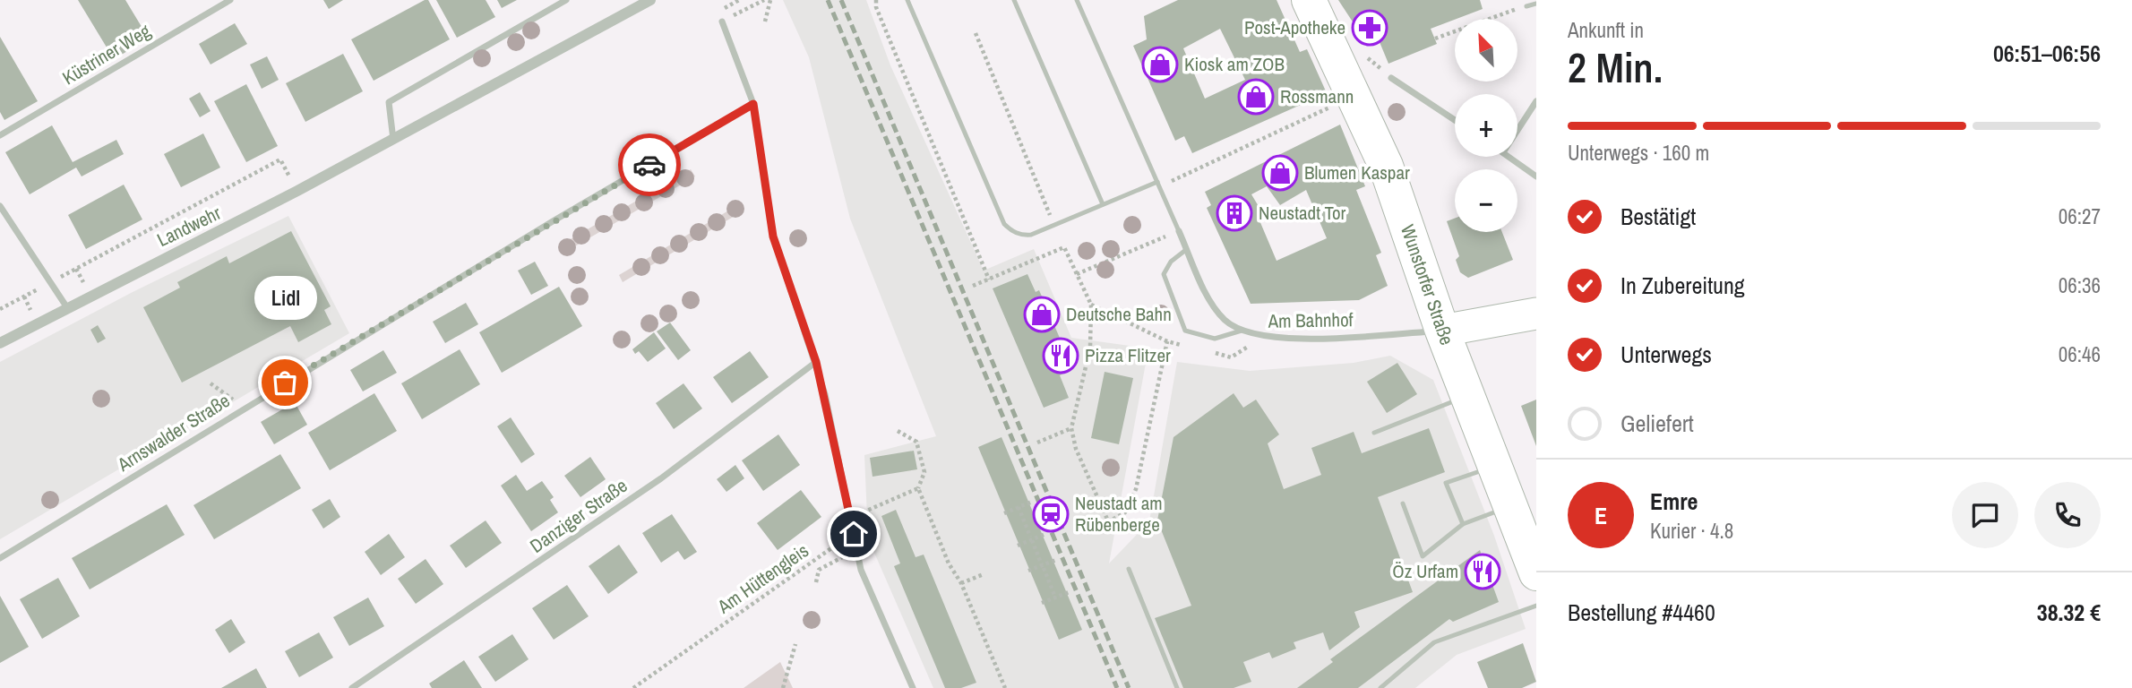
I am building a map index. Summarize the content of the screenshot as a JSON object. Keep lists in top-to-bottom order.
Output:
{
  "streets": {
    "main road": ["Wunstorfer Straße"],
    "street": [
      "Küstriner Weg",
      "Landwehr",
      "Am Bahnhof",
      "Arnswalder Straße",
      "Danziger Straße"
    ],
    "path": ["Am Hüttengleis"]
  },
  "crossings": [
    ["Wunstorfer Straße", "Am Bahnhof"]
  ],
  "places": {
    "pharmacy": ["Post-Apotheke"],
    "shop": [
      "Kiosk am ZOB",
      "Rossmann",
      "Blumen Kaspar",
      "Deutsche Bahn"
    ],
    "building": ["Neustadt Tor"],
    "restaurant": ["Pizza Flitzer", "Öz Urfam"],
    "other": ["Lidl"],
    "station": ["Neustadt am Rübenberge"]
  },
  "north": "top left",
  "page": {
    "heading": ["2 Min.", "Ankunft in", "06:51–06:56"],
    "panel": [
      "Emre",
      "Kurier · 4.8",
      "Bestellung #4460",
      "38.32 €"
    ],
    "map_buttons": ["+", "−"],
    "bar": "Unterwegs · 160 m",
    "list": [
      ["Bestätigt", "06:27"],
      ["In Zubereitung", "06:36"],
      ["Unterwegs", "06:46"],
      "Geliefert"
    ],
    "bubble": "Lidl",
    "round": "E"
  }
}
